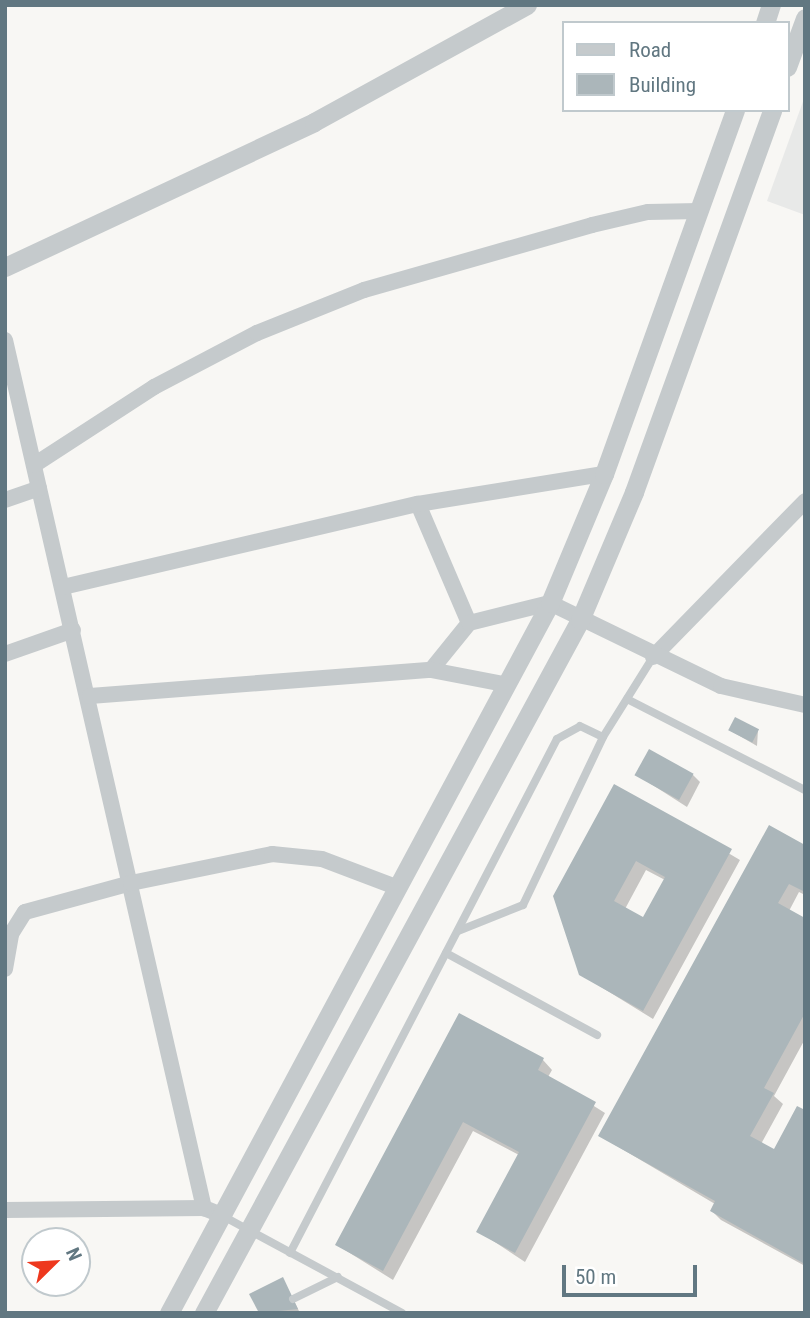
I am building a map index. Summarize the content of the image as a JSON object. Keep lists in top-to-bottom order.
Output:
{
  "legend": ["Road", "Building"],
  "scale_bar": "50 m",
  "north": "top right"
}
